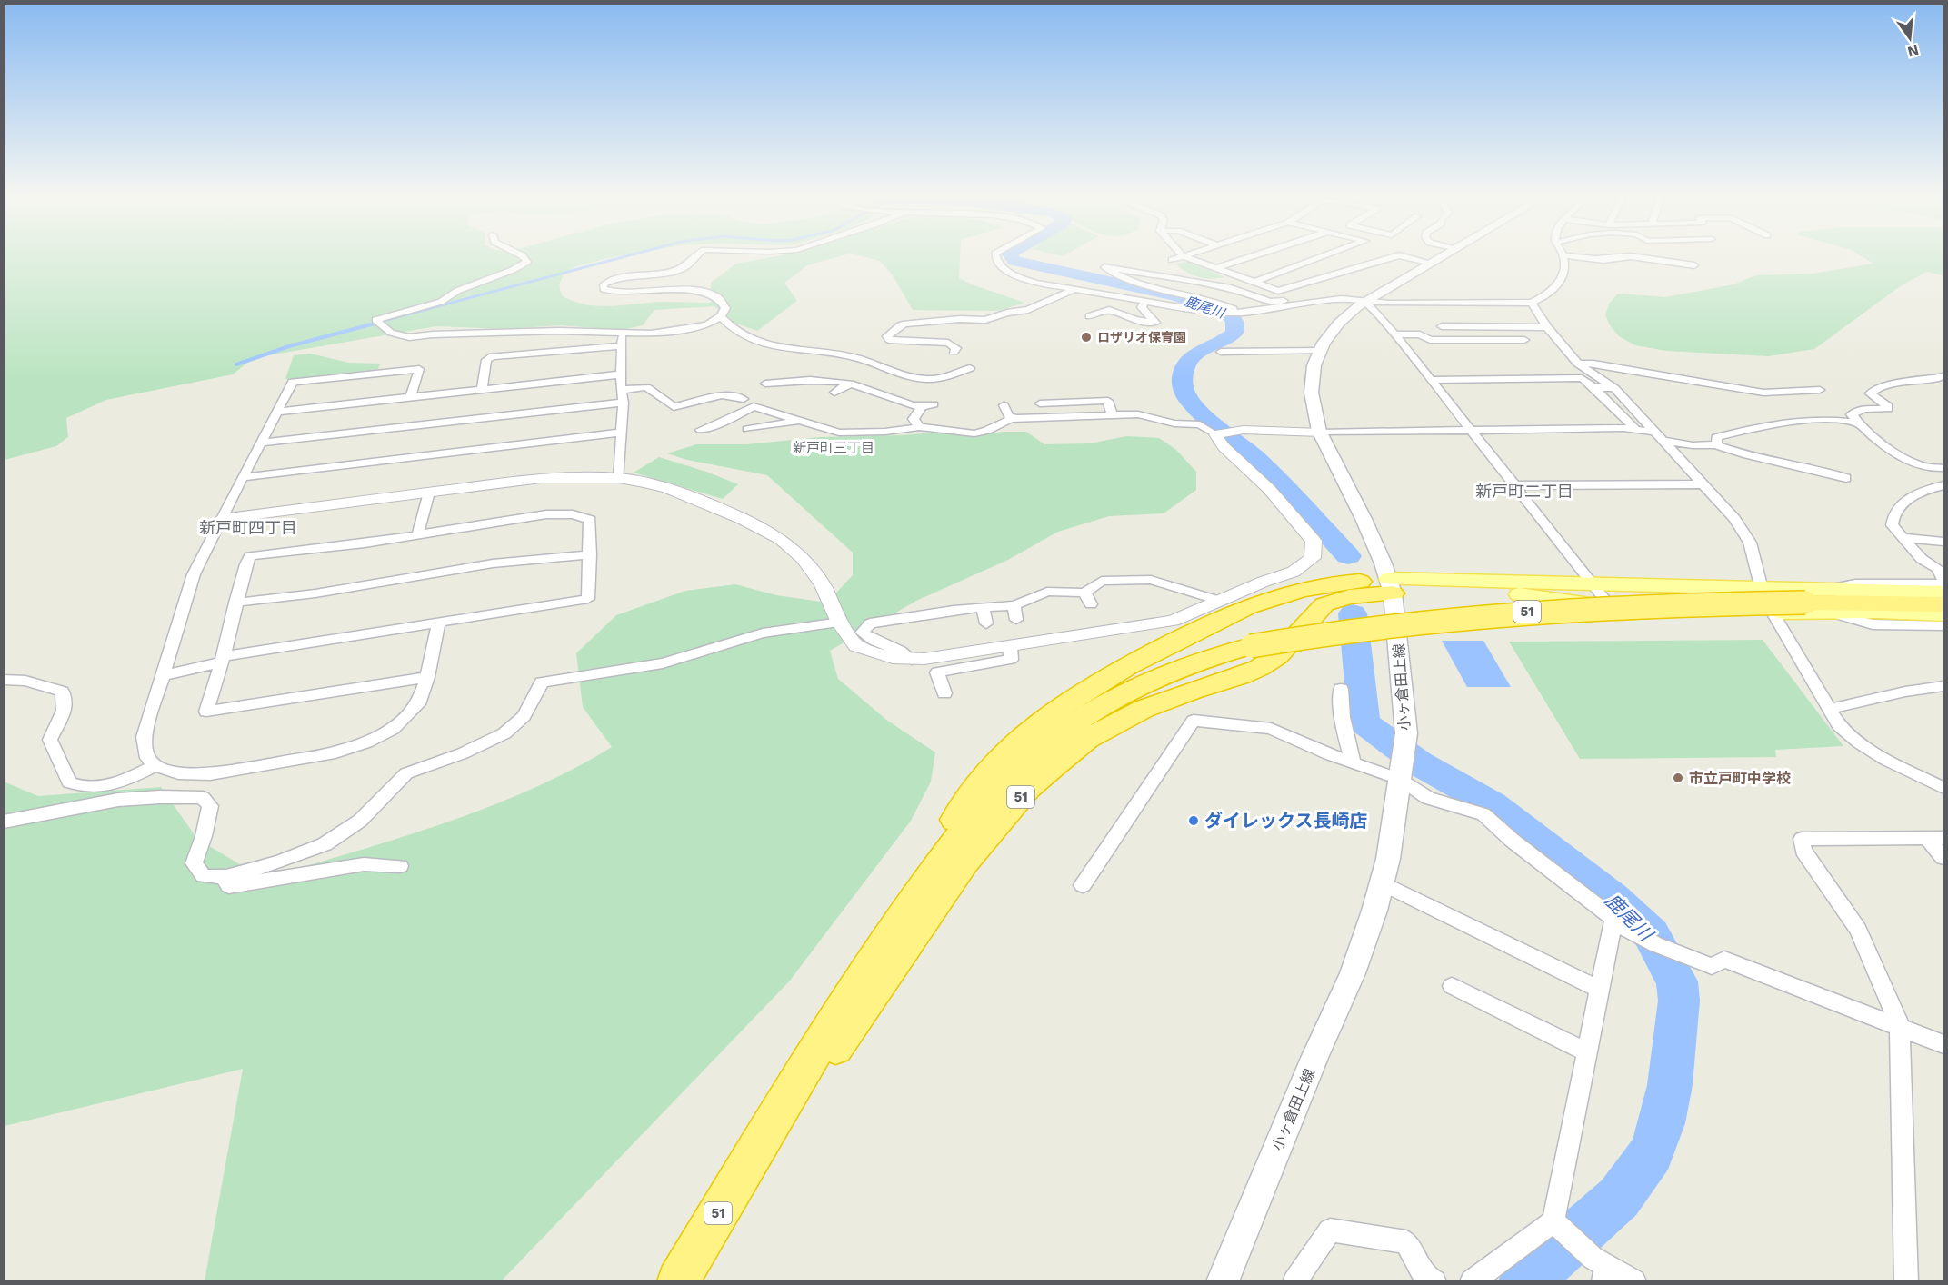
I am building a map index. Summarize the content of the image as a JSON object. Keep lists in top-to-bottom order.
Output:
{
  "streets": {
    "highway": ["51"],
    "main road": ["小ヶ倉田上線"]
  },
  "crossings": [
    ["51", "小ヶ倉田上線"]
  ],
  "districts": ["新戸町三丁目", "新戸町二丁目", "新戸町四丁目"],
  "water": ["鹿尾川"],
  "places": ["ロザリオ保育園", "市立戸町中学校", "ダイレックス長崎店"],
  "north": "bottom"
}
